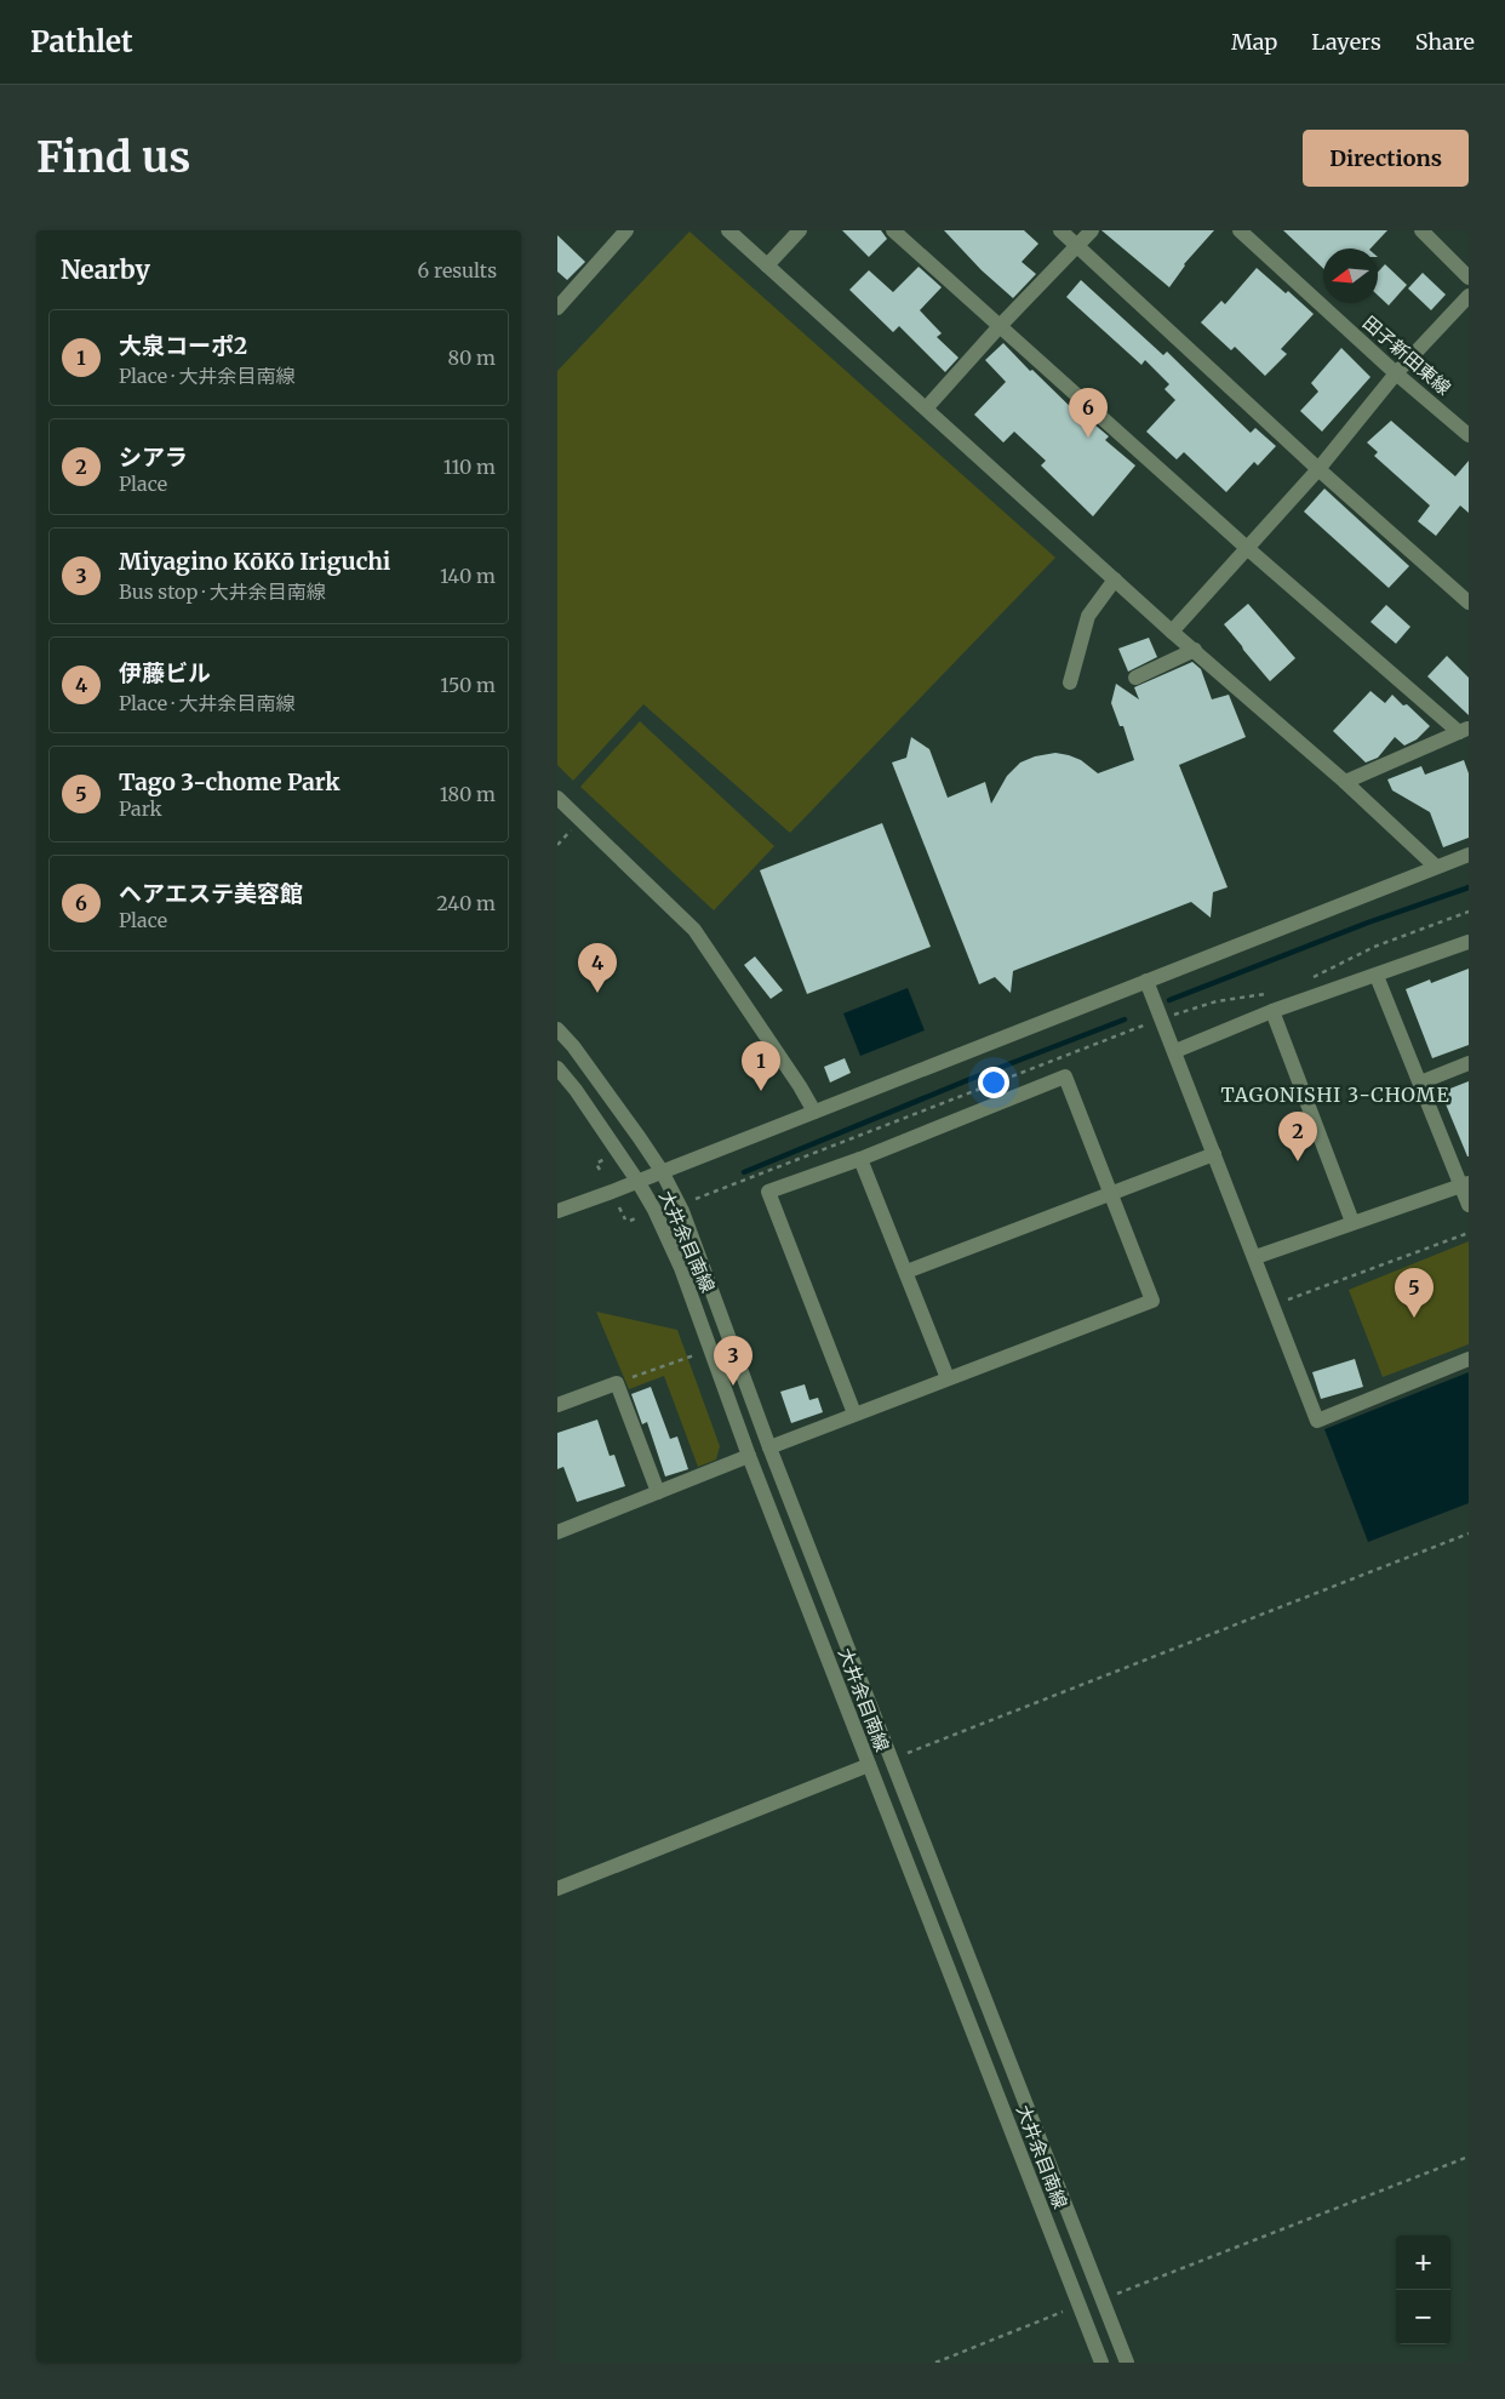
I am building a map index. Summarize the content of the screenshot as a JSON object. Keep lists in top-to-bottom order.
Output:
{
  "streets": {
    "street": ["田子新田東線", "大井余目南線"]
  },
  "districts": ["TAGONISHI 3-CHOME"],
  "north": "left",
  "page": {
    "header": "Pathlet",
    "nav": ["Map", "Layers", "Share"],
    "buttons": "Directions",
    "title": "Find us",
    "heading": ["Nearby", "6 results"],
    "list": [
      {
        "mark": "1",
        "name": "大泉コーポ2",
        "note": "Place · 大井余目南線",
        "value": "80 m"
      },
      {
        "mark": "2",
        "name": "シアラ",
        "note": "Place",
        "value": "110 m"
      },
      {
        "mark": "3",
        "name": "Miyagino KōKō Iriguchi",
        "note": "Bus stop · 大井余目南線",
        "value": "140 m"
      },
      {
        "mark": "4",
        "name": "伊藤ビル",
        "note": "Place · 大井余目南線",
        "value": "150 m"
      },
      {
        "mark": "5",
        "name": "Tago 3-chome Park",
        "note": "Park",
        "value": "180 m"
      },
      {
        "mark": "6",
        "name": "ヘアエステ美容館",
        "note": "Place",
        "value": "240 m"
      }
    ],
    "pins": [
      "6",
      "4",
      "1",
      "2",
      "5",
      "3"
    ],
    "map_buttons": ["+", "−"]
  }
}
